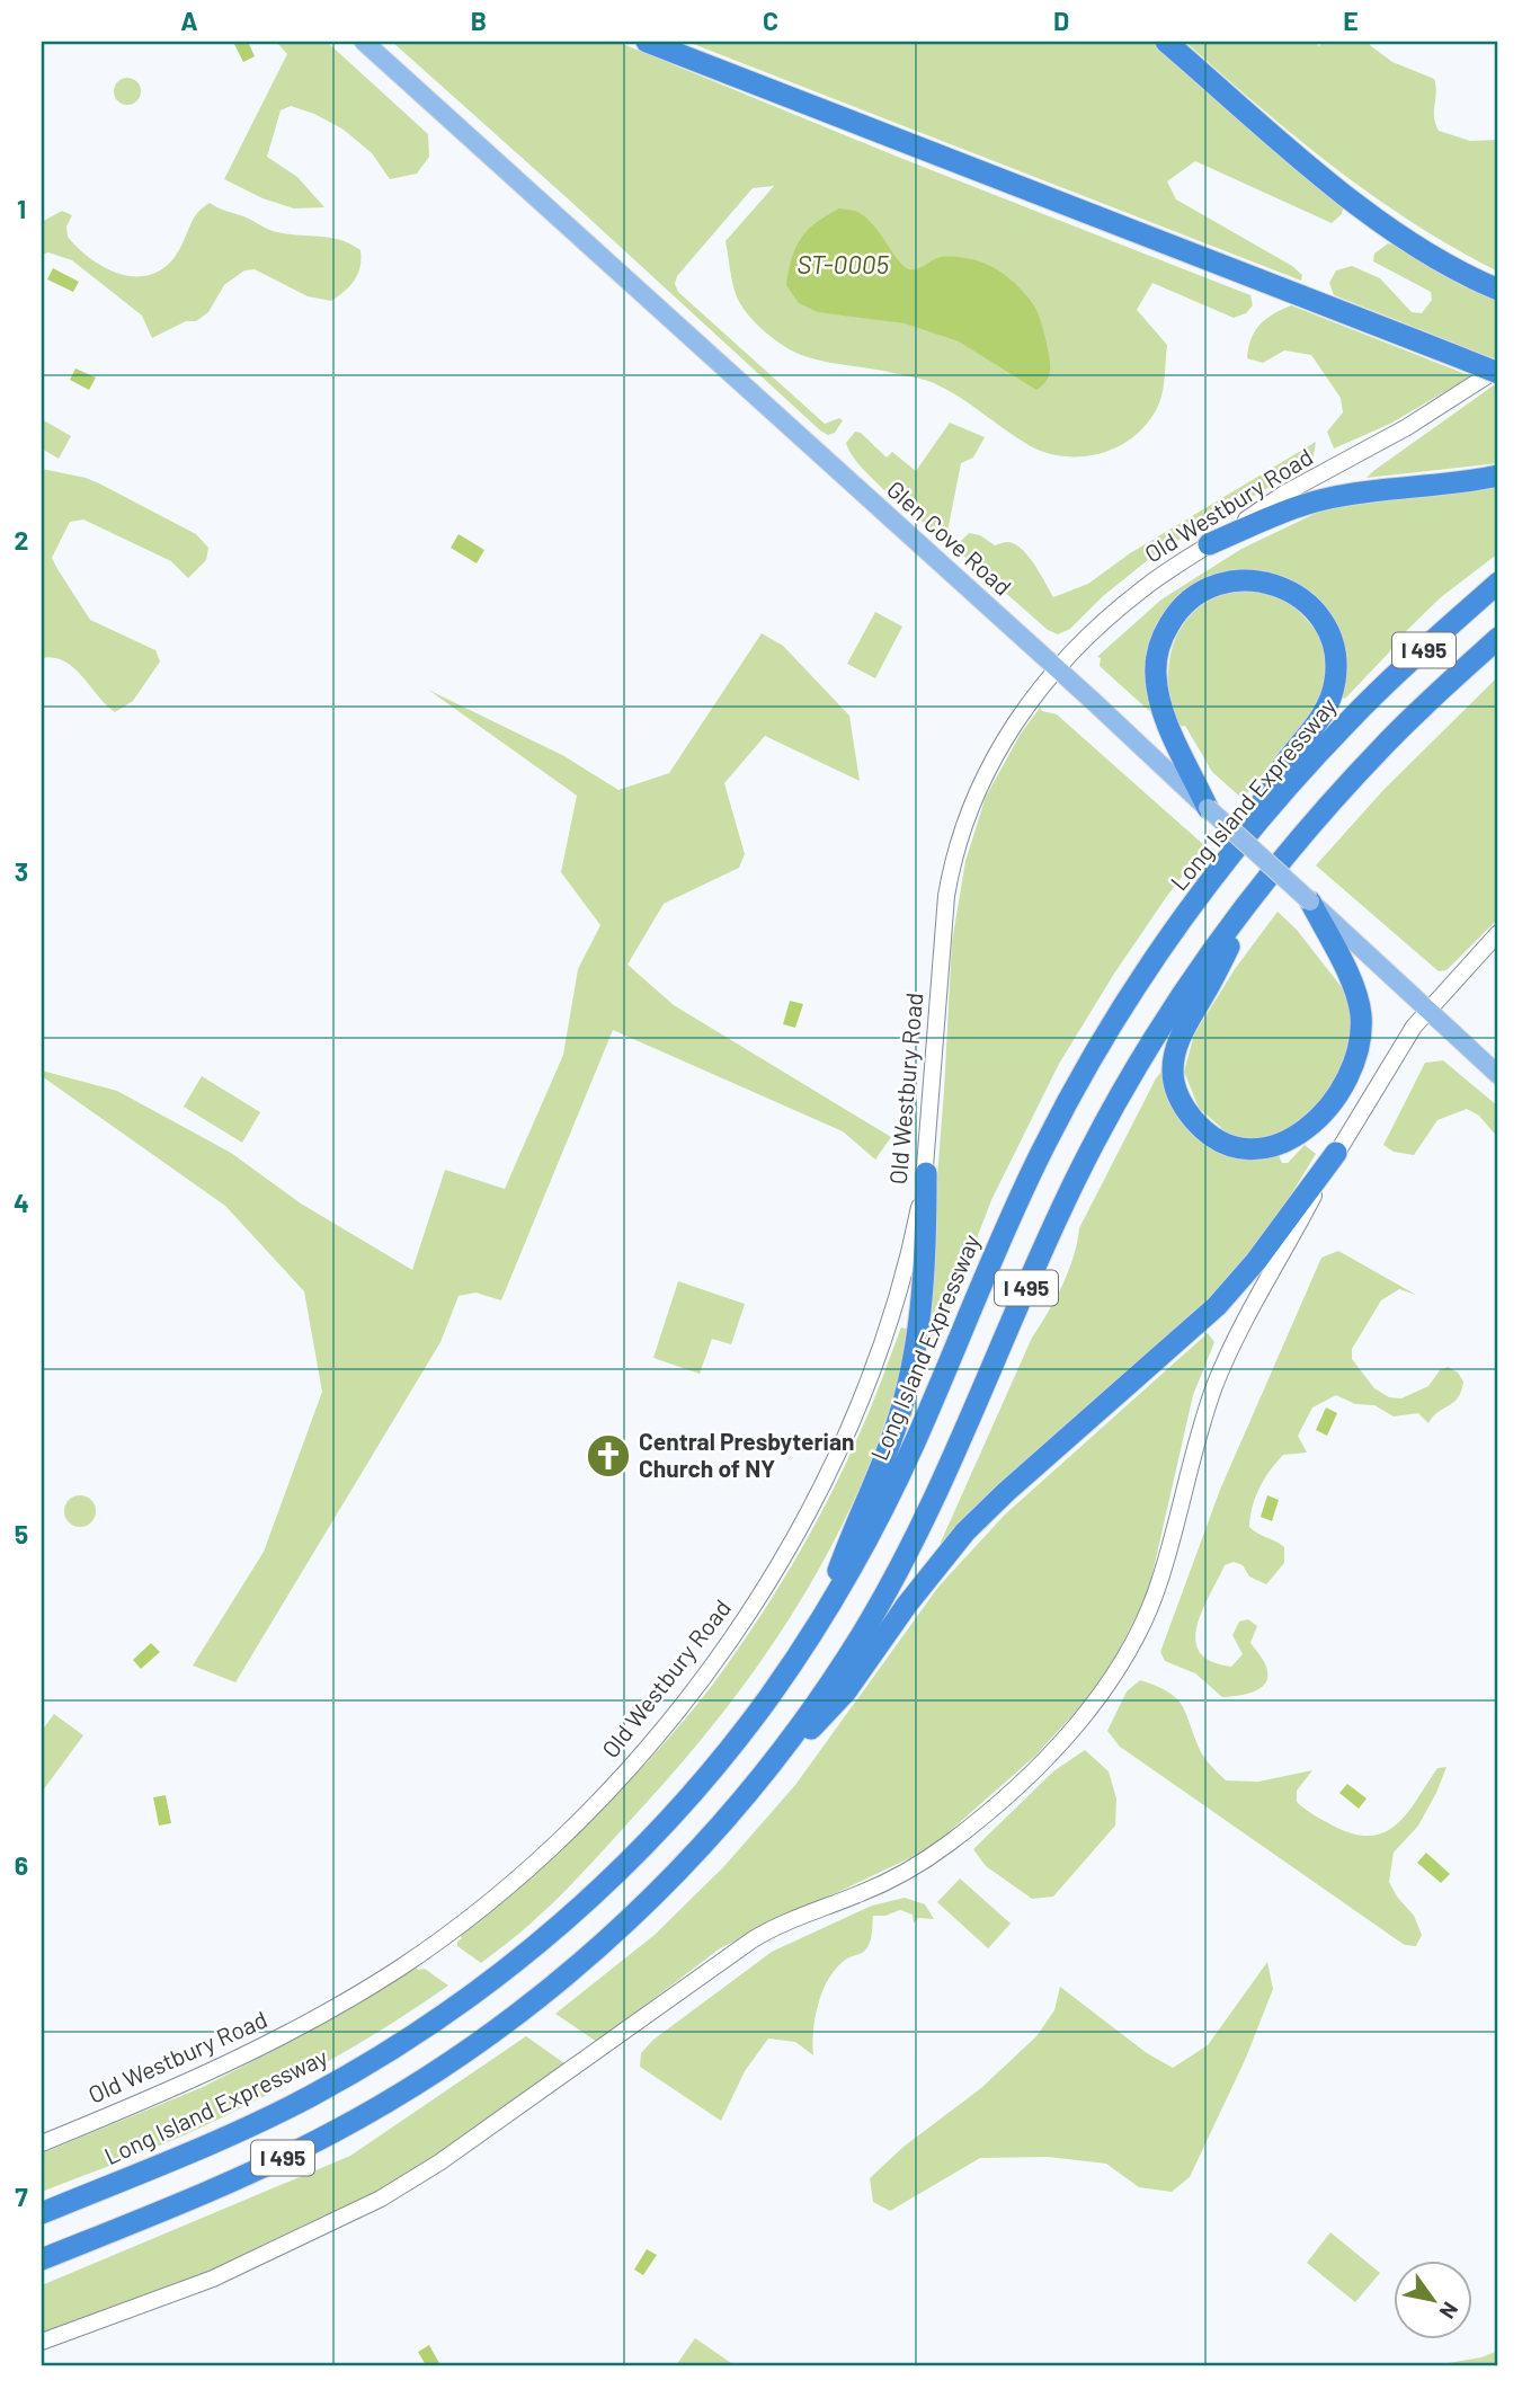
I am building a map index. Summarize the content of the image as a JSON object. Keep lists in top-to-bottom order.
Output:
{
  "streets": {
    "highway": ["I 495", "Long Island Expressway"],
    "main road": ["Old Westbury Road", "Glen Cove Road"]
  },
  "crossings": [
    ["Old Westbury Road", "Glen Cove Road"]
  ],
  "water": ["ST-0005"],
  "places": {
    "church": ["Central Presbyterian Church of NY"]
  },
  "north": "bottom right",
  "grid": {
    "columns": [
      "A",
      "B",
      "C",
      "D",
      "E"
    ],
    "rows": [
      "1",
      "2",
      "3",
      "4",
      "5",
      "6",
      "7"
    ]
  }
}
